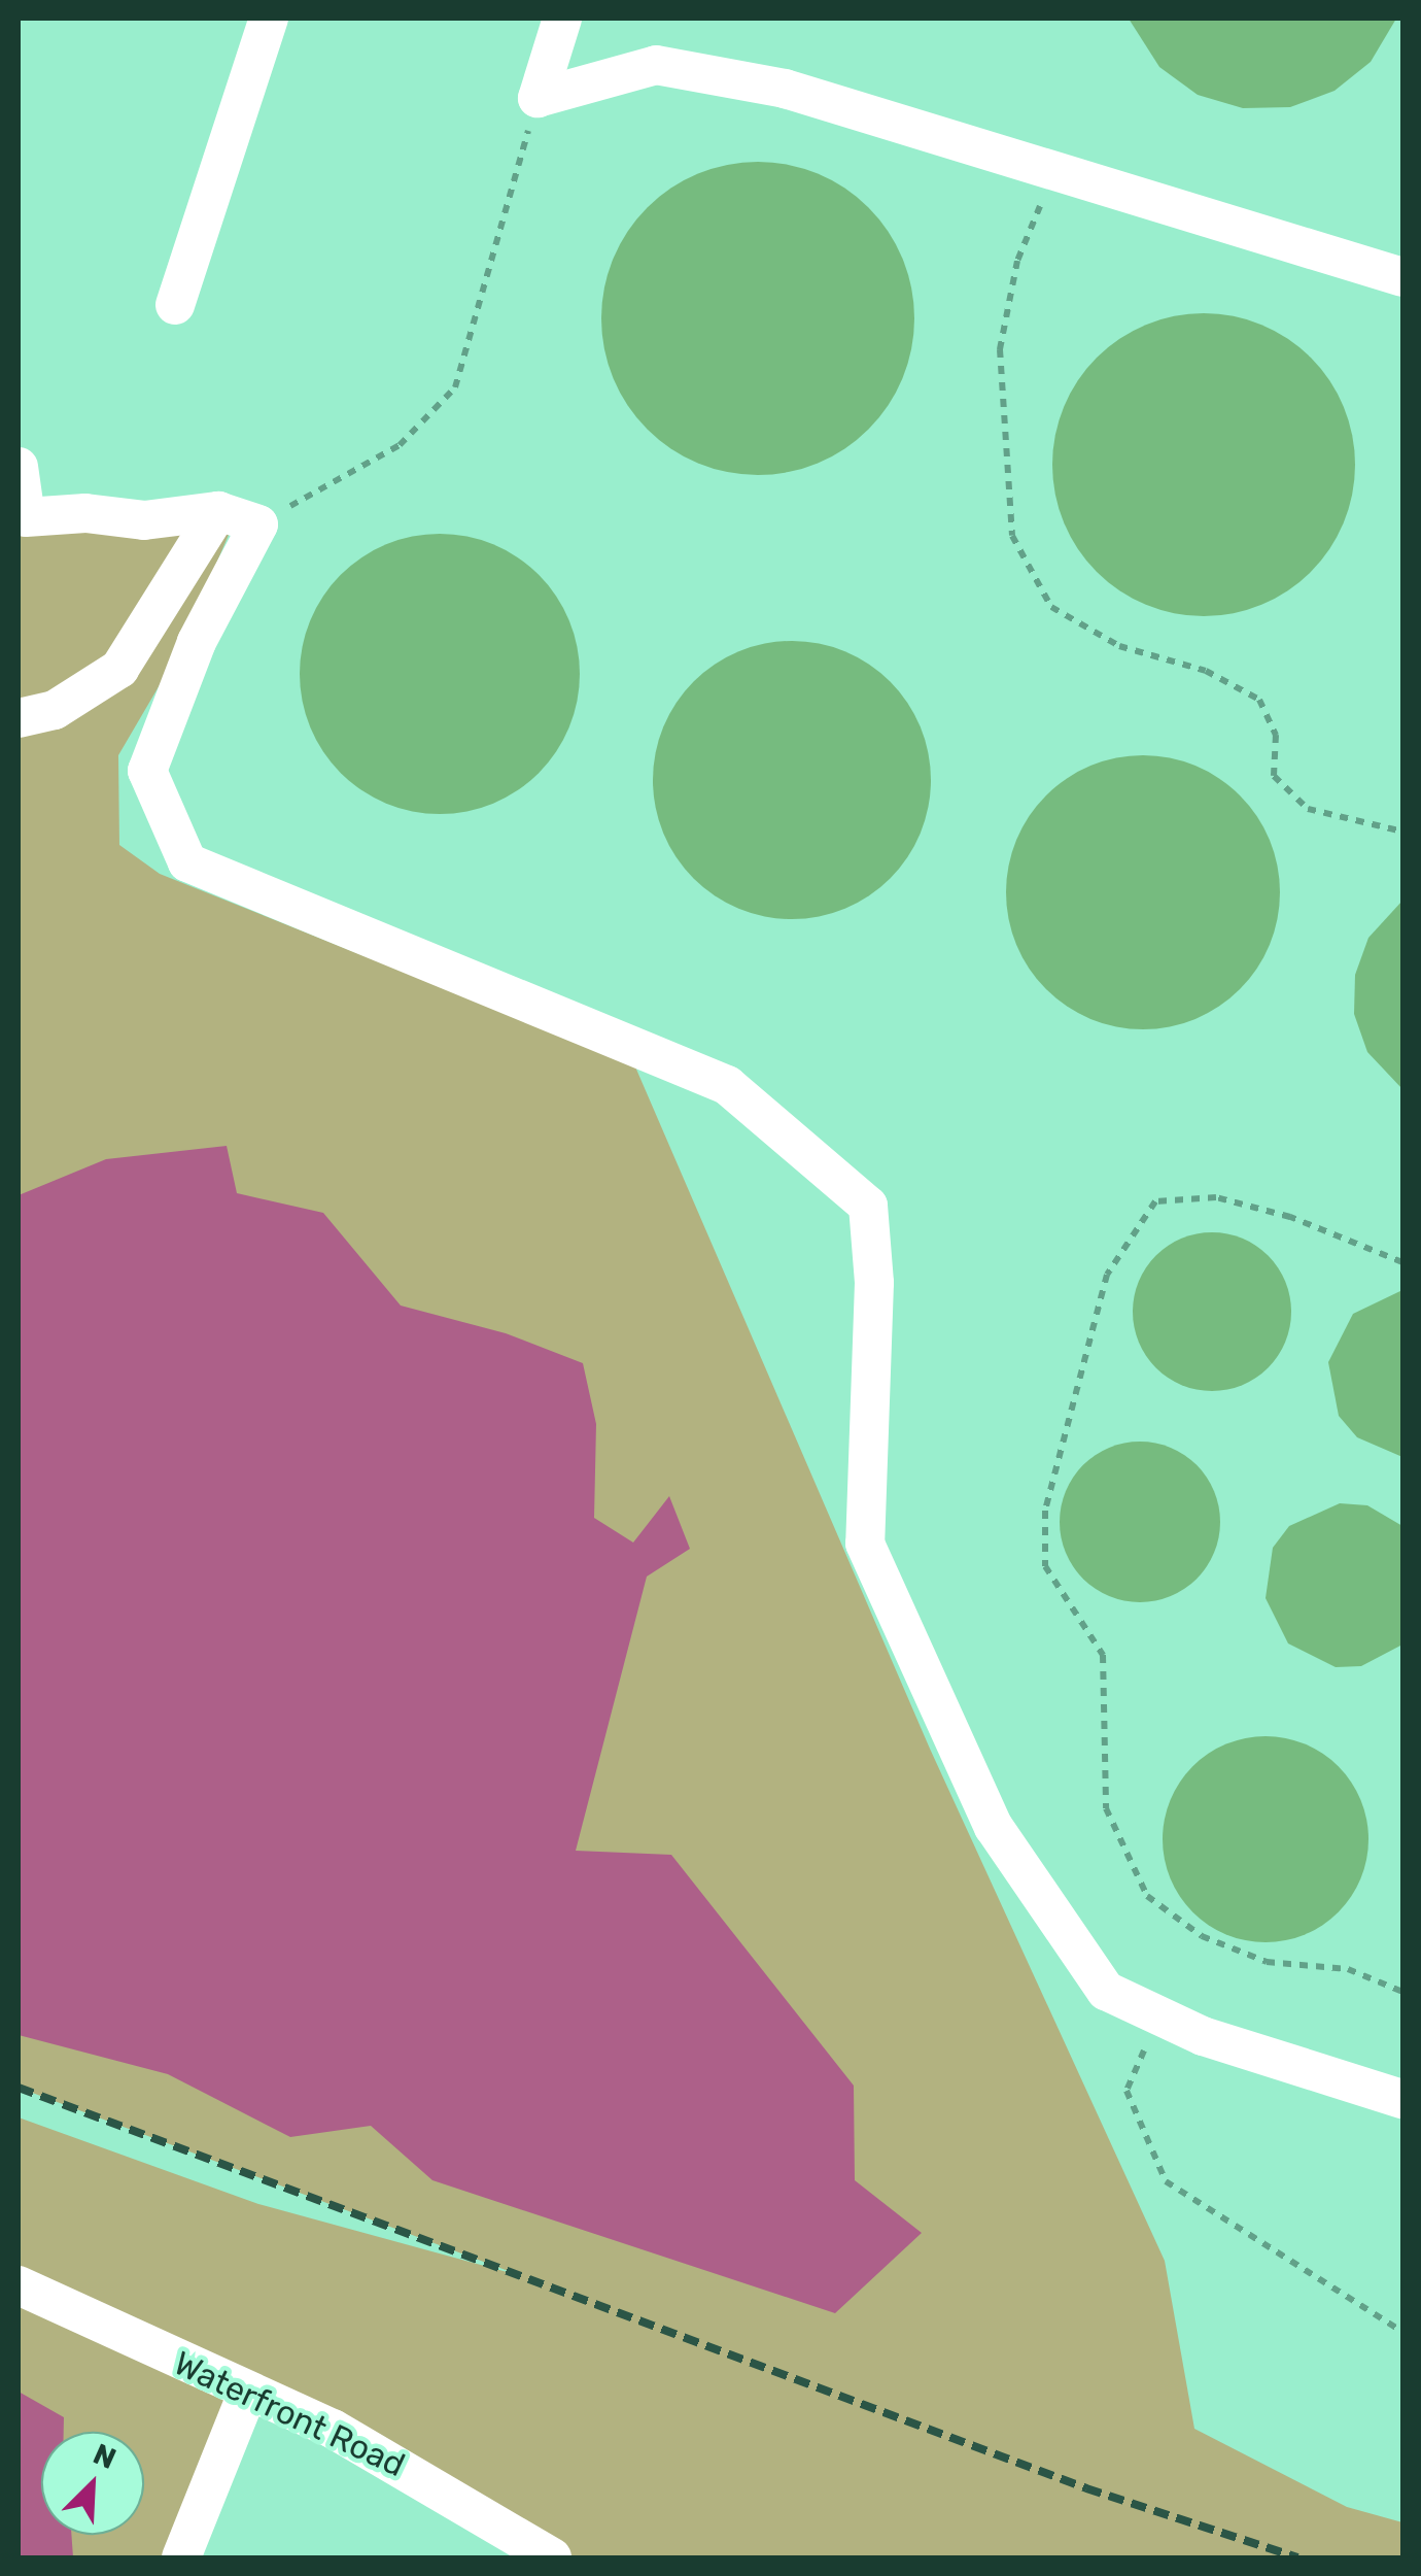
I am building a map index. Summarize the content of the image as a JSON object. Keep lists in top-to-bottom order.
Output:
{
  "streets": {
    "street": ["Waterfront Road"]
  },
  "north": "top right"
}
